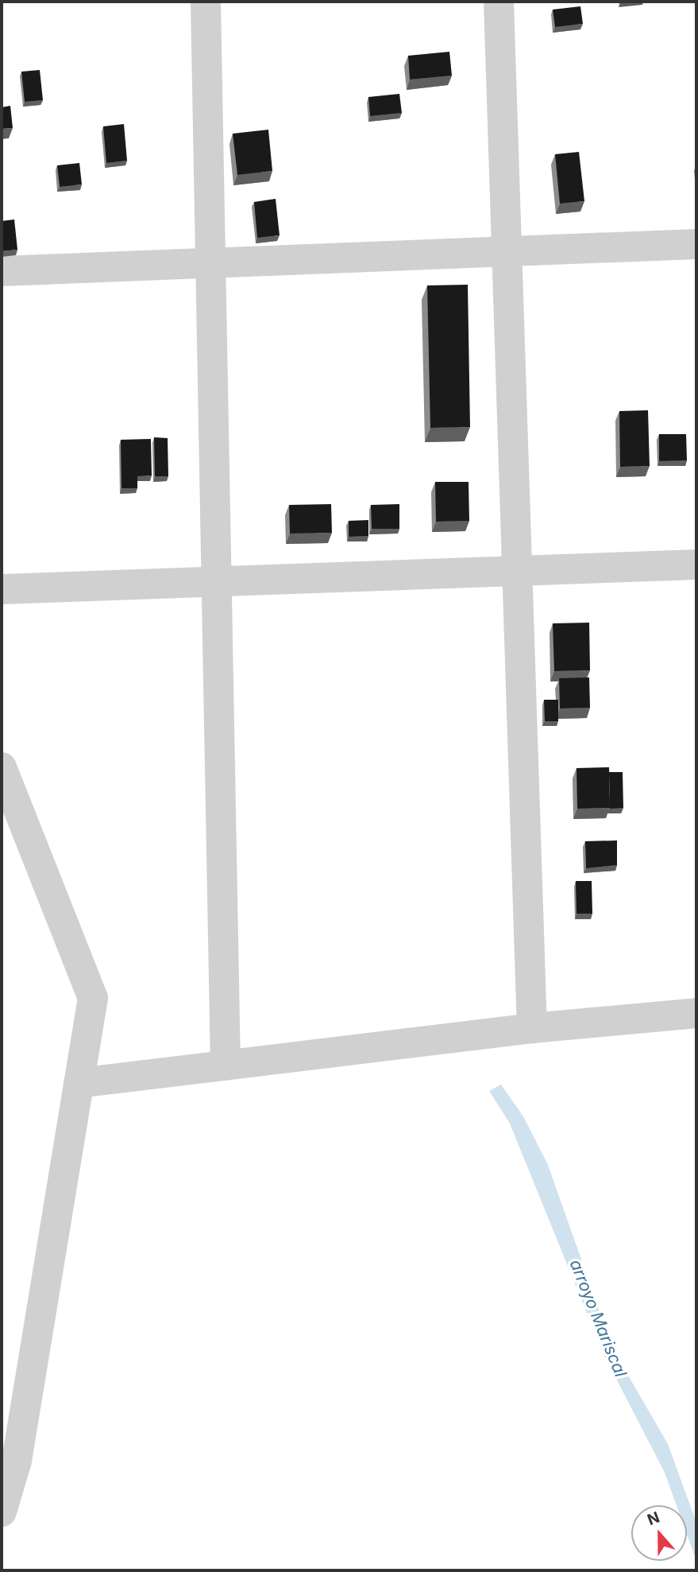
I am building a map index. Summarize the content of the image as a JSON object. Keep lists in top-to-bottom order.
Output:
{
  "water": ["arroyo Mariscal"],
  "north": "top"
}
